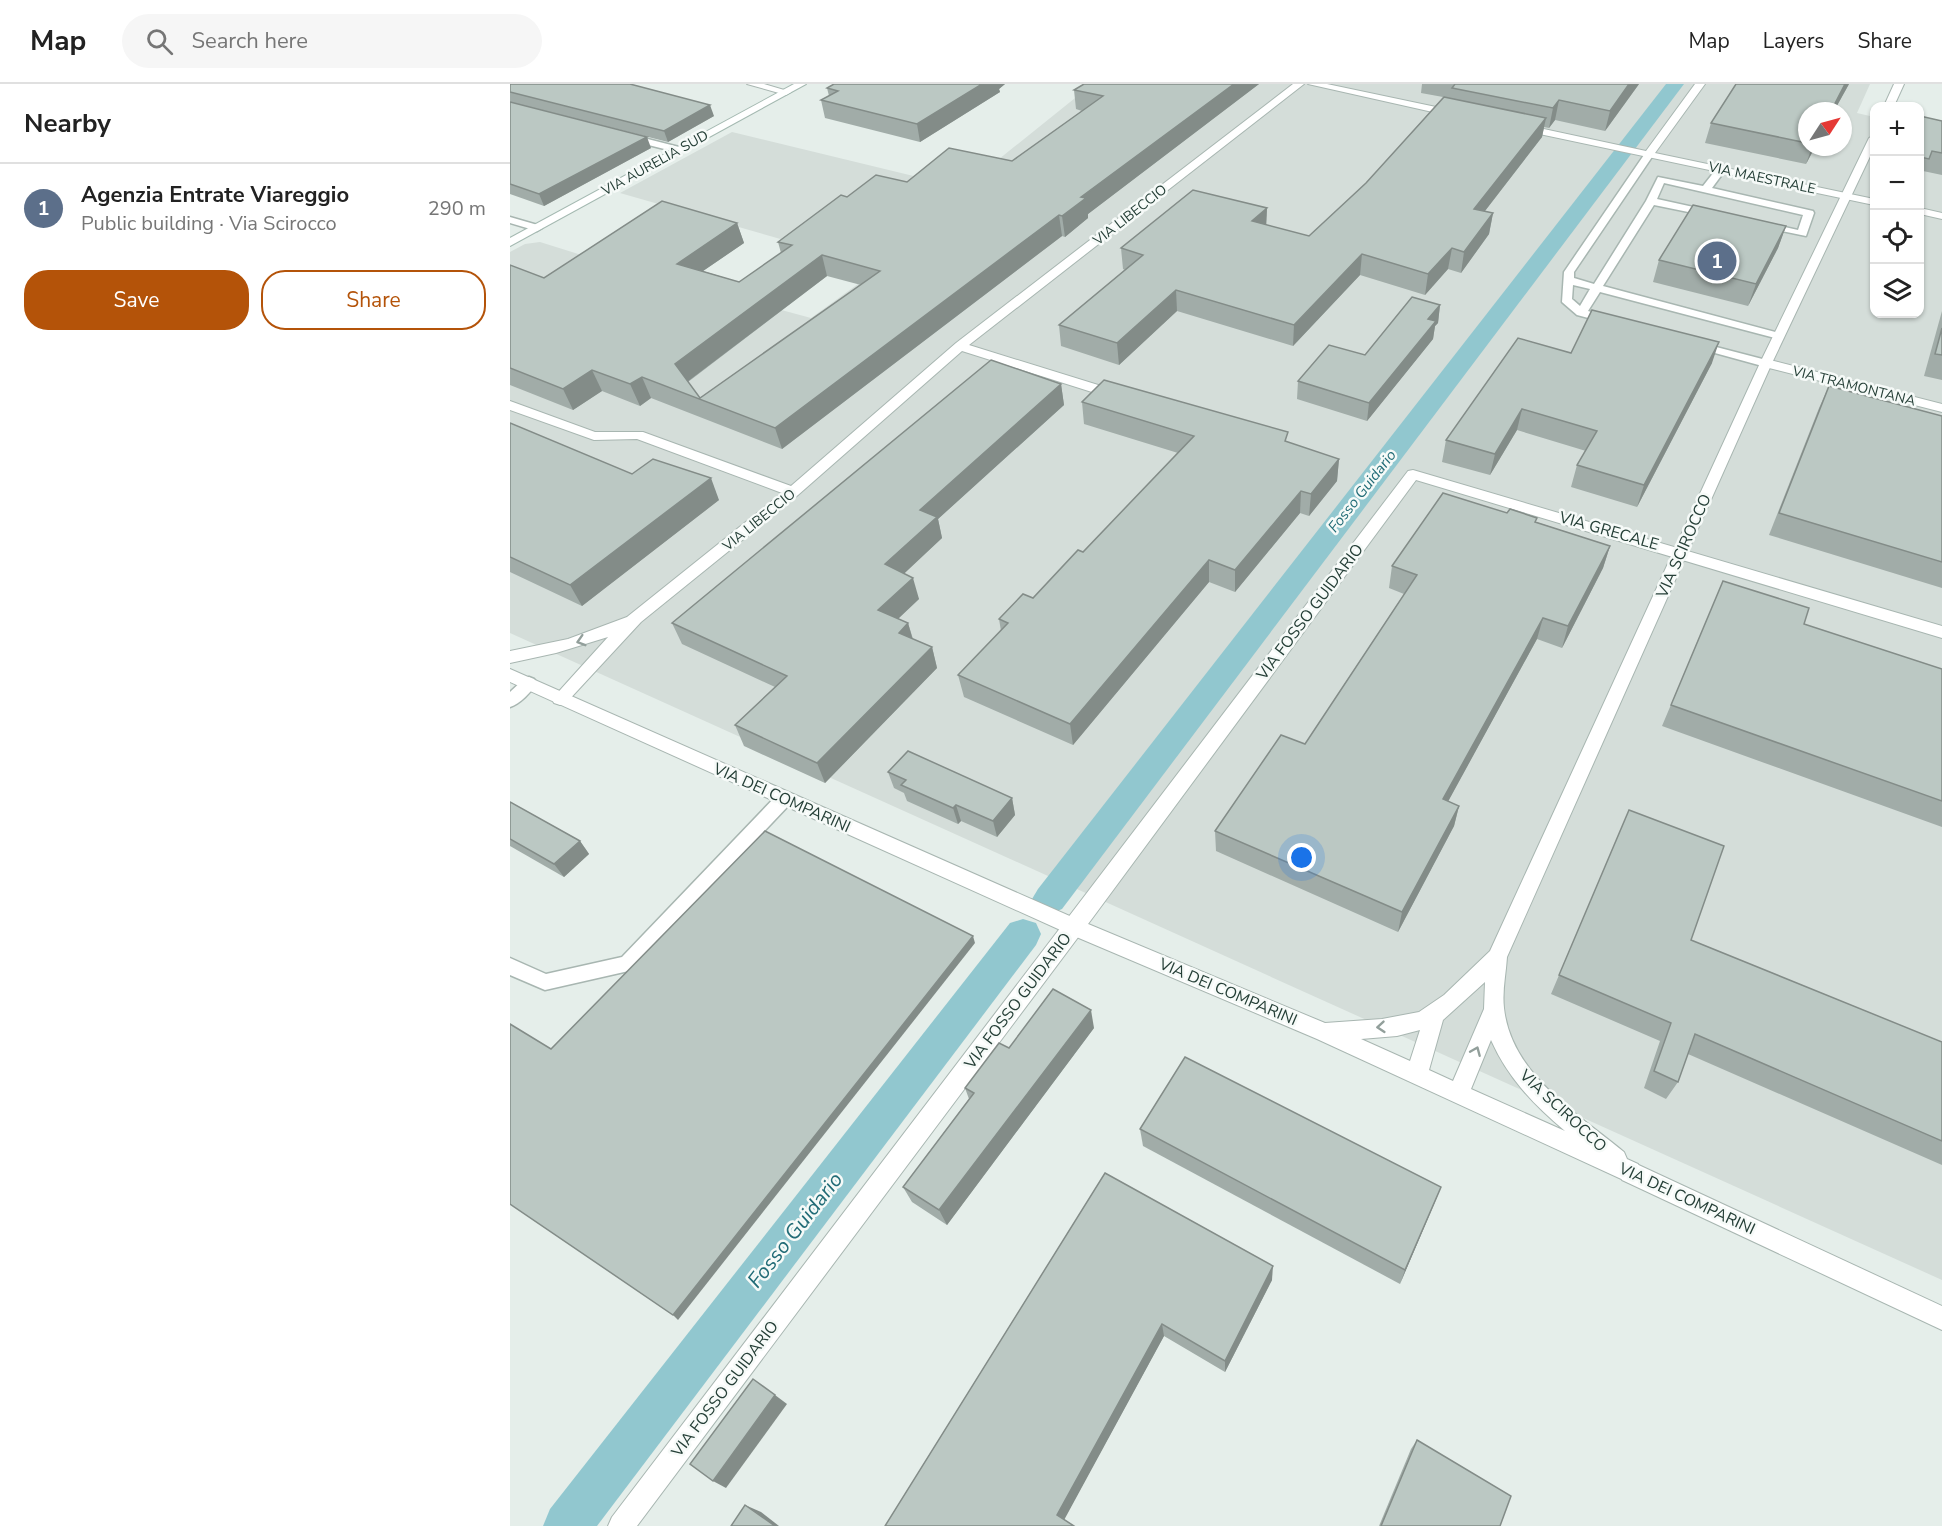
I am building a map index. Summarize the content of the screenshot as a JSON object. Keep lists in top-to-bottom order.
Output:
{
  "streets": {
    "street": [
      "VIA AURELIA SUD",
      "VIA MAESTRALE",
      "VIA LIBECCIO",
      "VIA TRAMONTANA",
      "VIA GRECALE",
      "VIA SCIROCCO",
      "VIA FOSSO GUIDARIO",
      "VIA DEI COMPARINI"
    ]
  },
  "crossings": [
    ["VIA MAESTRALE", "VIA SCIROCCO"],
    ["VIA LIBECCIO", "VIA DEI COMPARINI"],
    ["VIA TRAMONTANA", "VIA SCIROCCO"],
    ["VIA GRECALE", "VIA SCIROCCO"],
    ["VIA GRECALE", "VIA FOSSO GUIDARIO"],
    ["VIA SCIROCCO", "VIA DEI COMPARINI"],
    ["VIA FOSSO GUIDARIO", "VIA DEI COMPARINI"]
  ],
  "water": ["Fosso Guidario"],
  "north": "top right",
  "page": {
    "header": "Map",
    "search": "Search here",
    "nav": ["Map", "Layers", "Share"],
    "heading": "Nearby",
    "map_buttons": ["+", "−"],
    "list": [
      {
        "mark": "1",
        "name": "Agenzia Entrate Viareggio",
        "note": "Public building · Via Scirocco",
        "value": "290 m"
      }
    ],
    "pins": "1",
    "buttons": ["Save", "Share"]
  }
}
